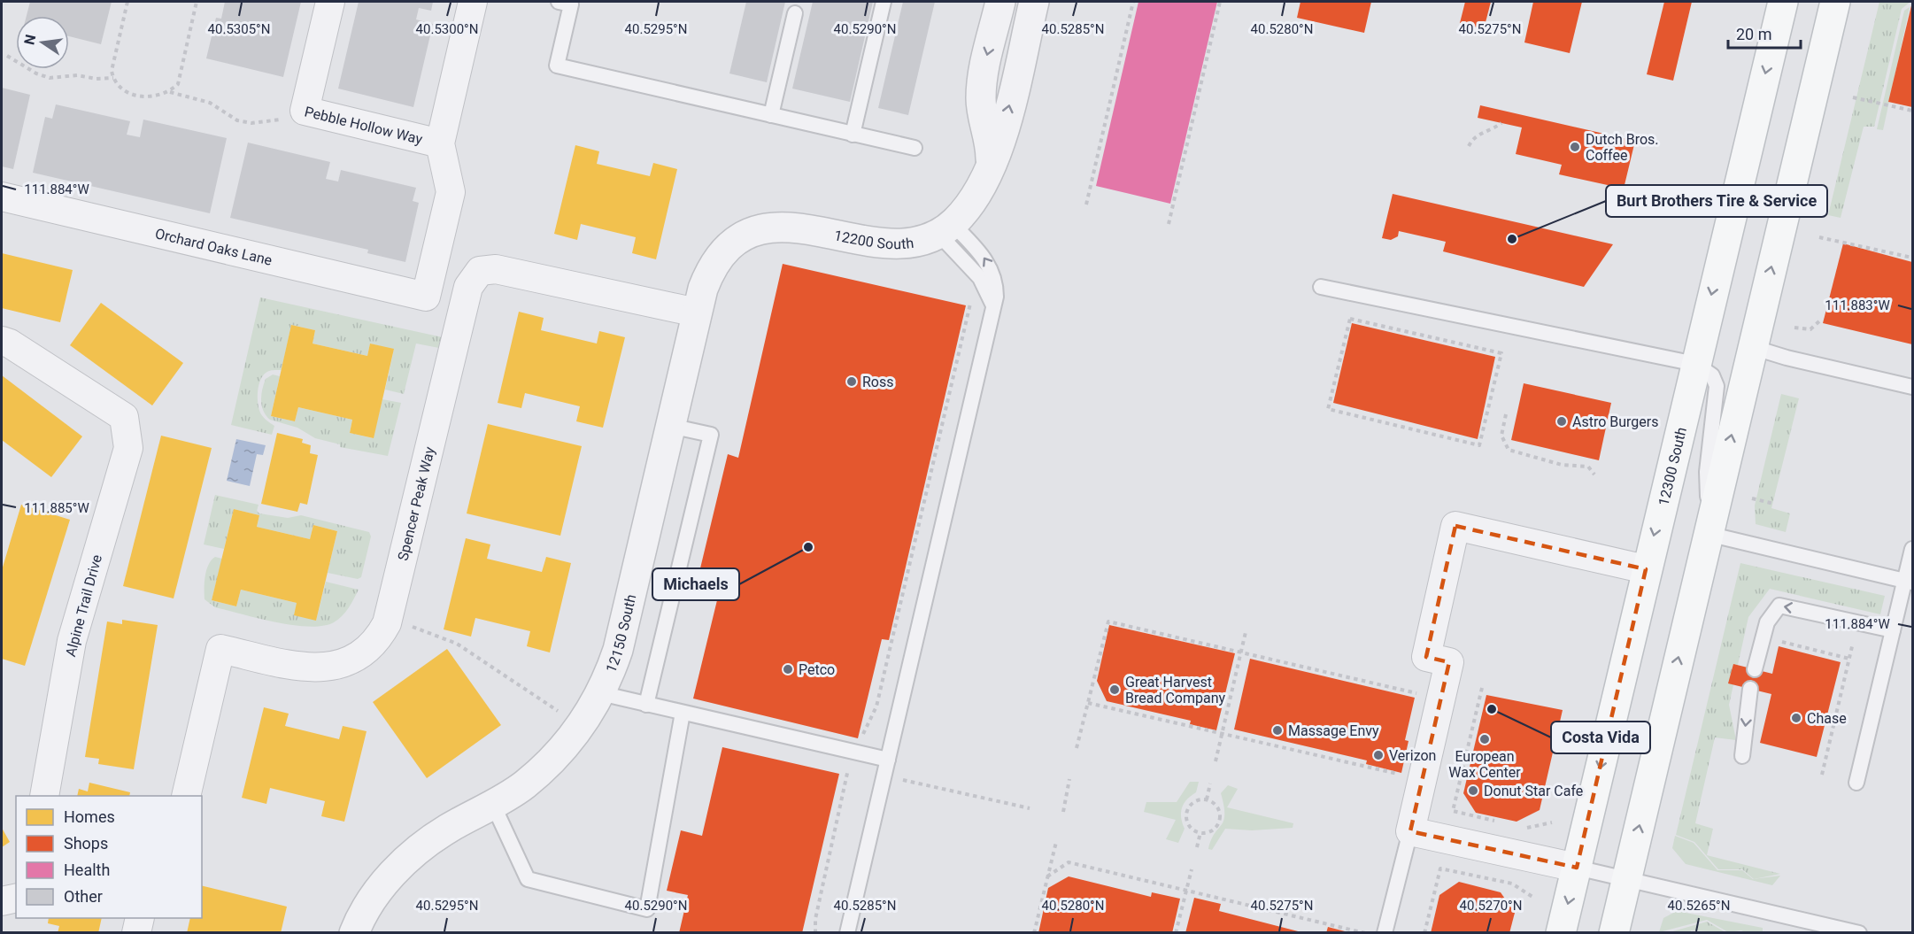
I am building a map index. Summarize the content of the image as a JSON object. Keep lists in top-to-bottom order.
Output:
{
  "streets": {
    "main road": ["12300 South"],
    "street": [
      "Pebble Hollow Way",
      "12200 South",
      "Orchard Oaks Lane",
      "Spencer Peak Way",
      "Alpine Trail Drive",
      "12150 South"
    ]
  },
  "crossings": [
    ["Pebble Hollow Way", "Orchard Oaks Lane"],
    ["12200 South", "12150 South"],
    ["Spencer Peak Way", "12150 South"]
  ],
  "places": [
    "Dutch Bros. Coffee",
    "Burt Brothers Tire & Service",
    "Ross",
    "Astro Burgers",
    "Michaels",
    "Petco",
    "Great Harvest Bread Company",
    "Costa Vida",
    "Chase",
    "Massage Envy",
    "European Wax Center",
    "Verizon",
    "Donut Star Cafe"
  ],
  "legend": [
    "Homes",
    "Shops",
    "Health",
    "Other"
  ],
  "scale_bar": "20 m",
  "north": "left",
  "coordinates": [
    "40.5305°N",
    "40.5300°N",
    "40.5295°N",
    "40.5290°N",
    "40.5285°N",
    "40.5280°N",
    "40.5275°N",
    "111.884°W",
    "111.883°W",
    "111.885°W",
    "40.5270°N",
    "40.5265°N"
  ]
}
